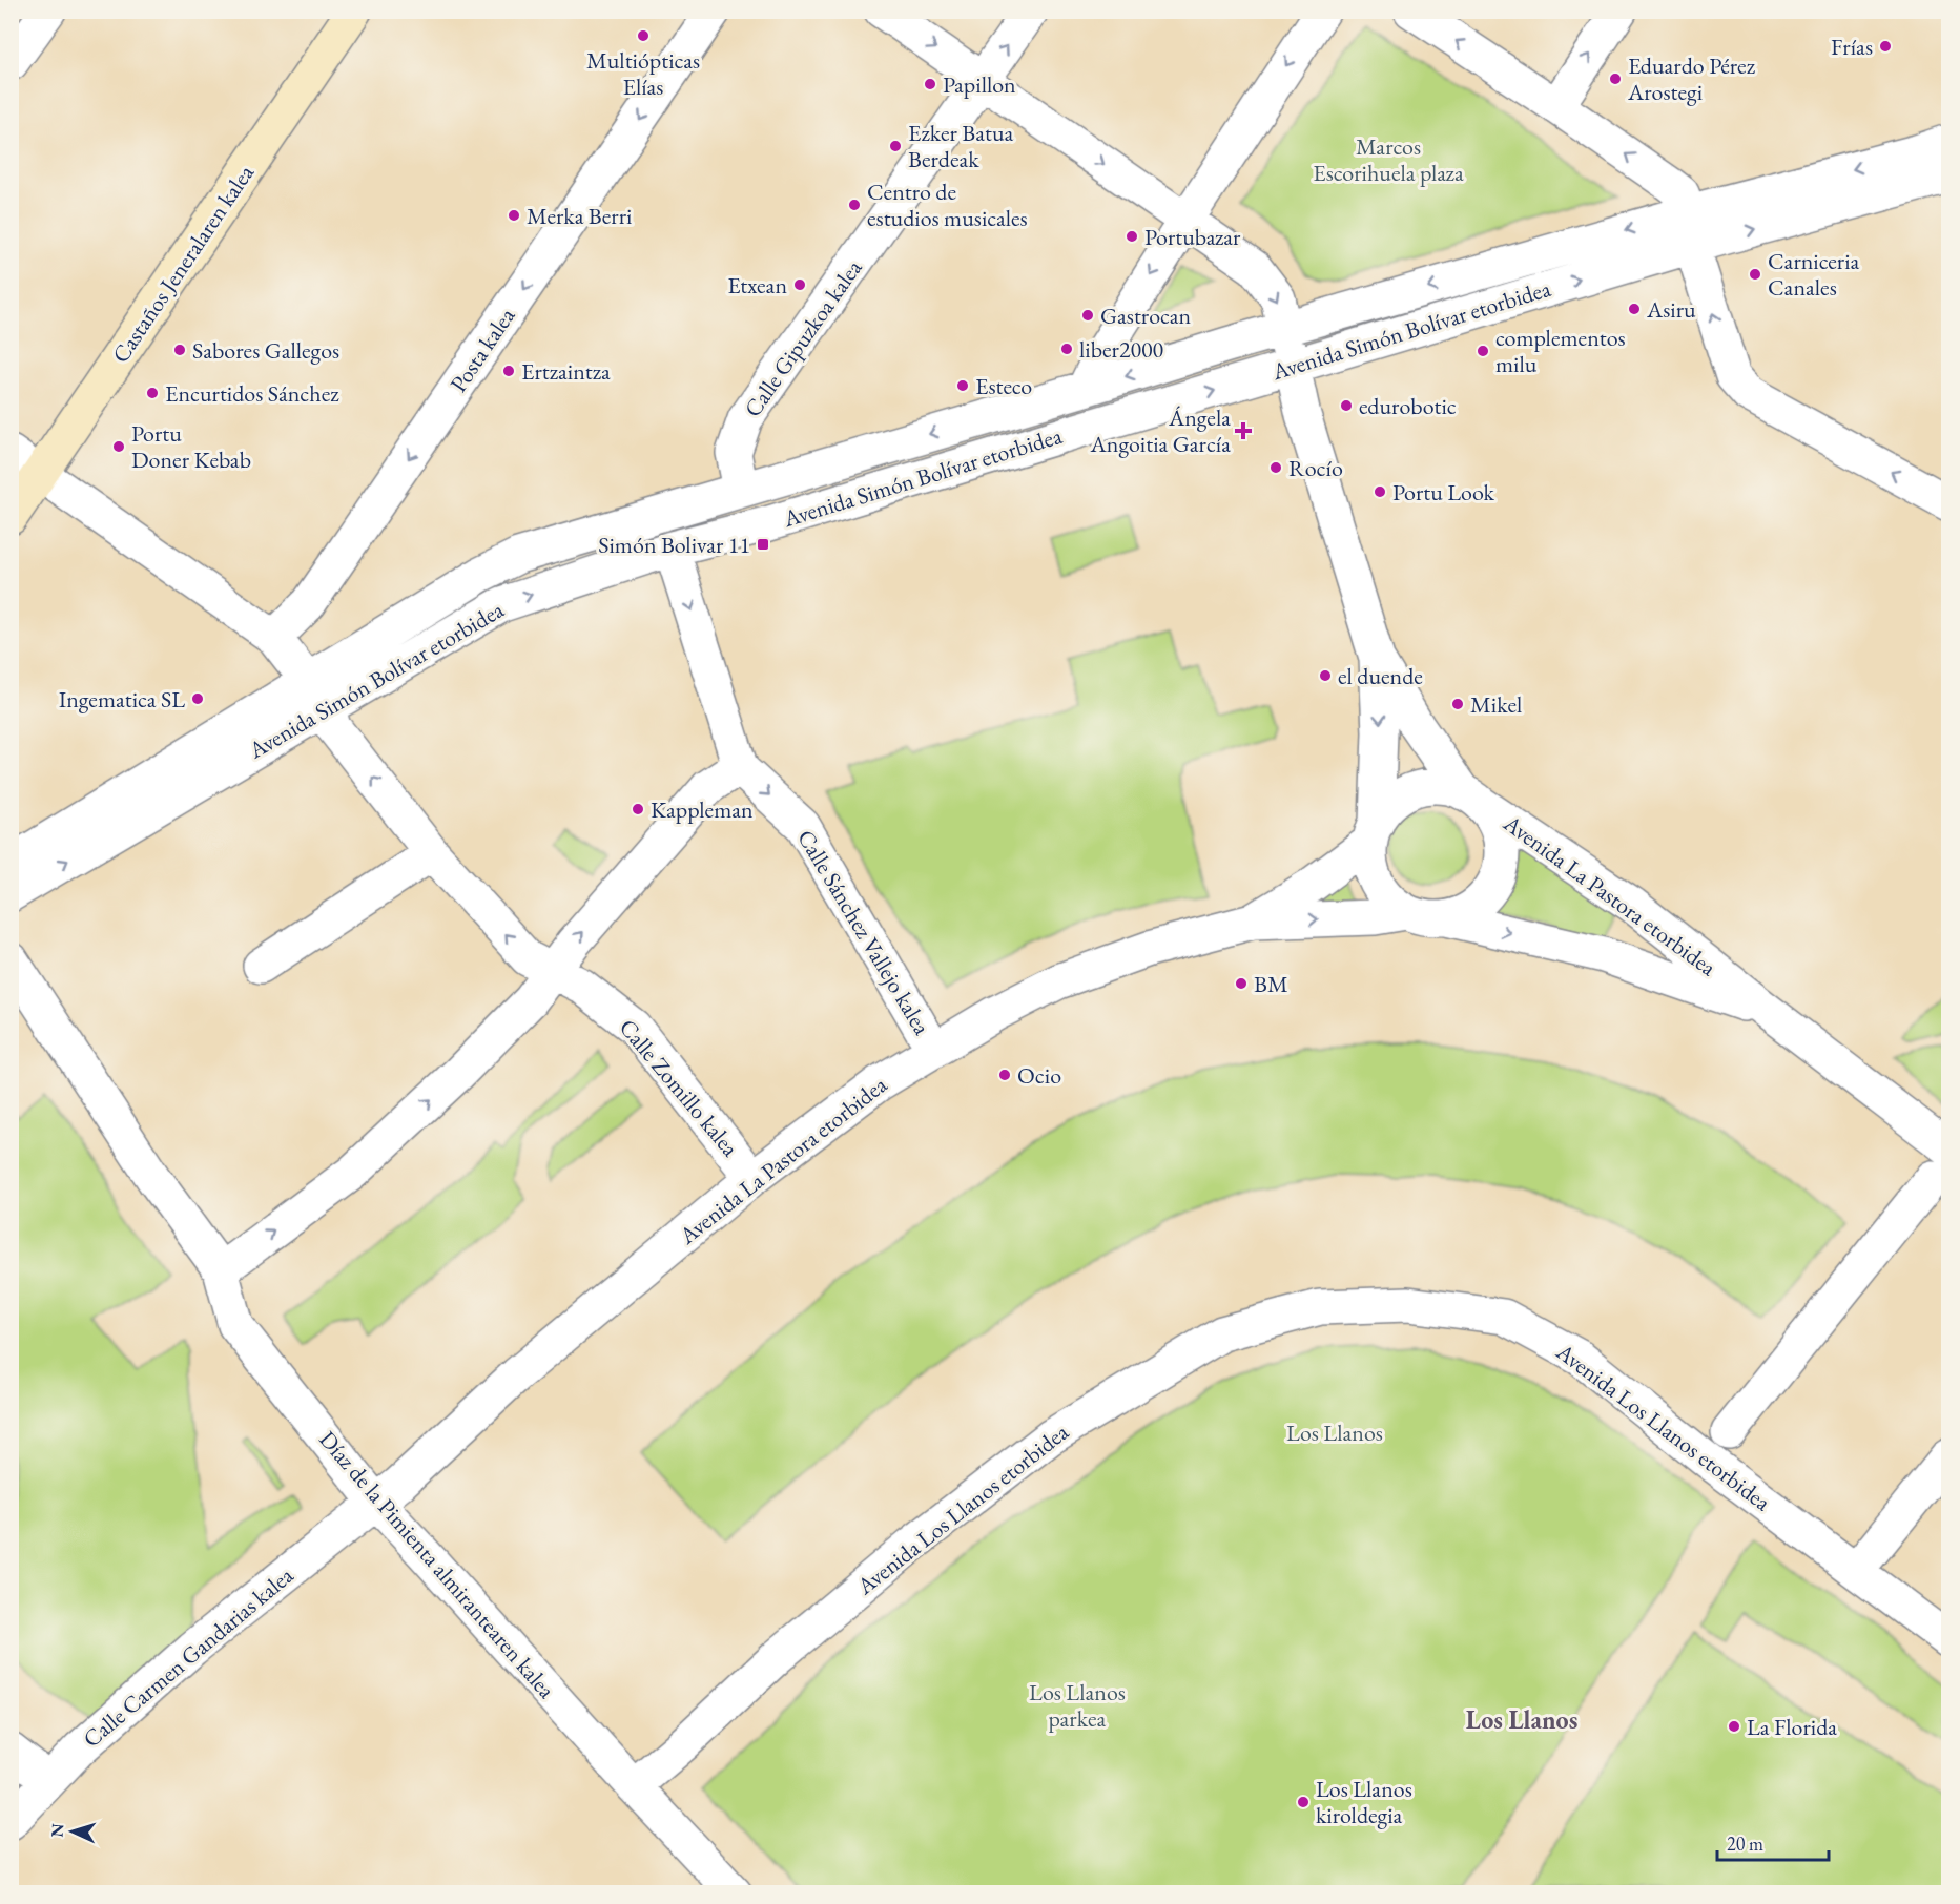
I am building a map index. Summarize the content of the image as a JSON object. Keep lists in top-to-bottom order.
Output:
{
  "streets": {
    "street": [
      "Castaños Jeneralaren kalea",
      "Avenida Simón Bolívar etorbidea",
      "Calle Gipuzkoa kalea",
      "Posta kalea",
      "Avenida La Pastora etorbidea",
      "Calle Sánchez Vallejo kalea",
      "Calle Zomillo kalea",
      "Avenida Los Llanos etorbidea",
      "Díaz de la Pimienta almirantearen kalea",
      "Calle Carmen Gandarias kalea"
    ]
  },
  "crossings": [
    ["Avenida Simón Bolívar etorbidea", "Calle Gipuzkoa kalea"],
    ["Avenida Simón Bolívar etorbidea", "Calle Zomillo kalea"],
    ["Avenida La Pastora etorbidea", "Calle Sánchez Vallejo kalea"],
    ["Avenida La Pastora etorbidea", "Calle Zomillo kalea"],
    ["Avenida La Pastora etorbidea", "Díaz de la Pimienta almirantearen kalea"],
    ["Avenida La Pastora etorbidea", "Calle Carmen Gandarias kalea"],
    ["Avenida Los Llanos etorbidea", "Díaz de la Pimienta almirantearen kalea"],
    ["Díaz de la Pimienta almirantearen kalea", "Calle Carmen Gandarias kalea"]
  ],
  "one_way": ["Posta kalea", "Calle Sánchez Vallejo kalea", "Calle Zomillo kalea"],
  "districts": ["Los Llanos"],
  "parks": ["Marcos Escorihuela plaza", "Los Llanos", "Los Llanos parkea"],
  "places": {
    "other": [
      "Multiópticas Elías",
      "Frías",
      "Eduardo Pérez Arostegi",
      "Papillon",
      "Ezker Batua Berdeak",
      "Centro de estudios musicales",
      "Merka Berri",
      "Portubazar",
      "Carniceria Canales",
      "Etxean",
      "Asiru",
      "Gastrocan",
      "liber2000",
      "Sabores Gallegos",
      "complementos milu",
      "Ertzaintza",
      "Esteco",
      "Encurtidos Sánchez",
      "edurobotic",
      "Portu Doner Kebab",
      "Rocío",
      "Portu Look",
      "el duende",
      "Ingematica SL",
      "Mikel",
      "Kappleman",
      "BM",
      "Ocio",
      "La Florida",
      "Los Llanos kiroldegia"
    ],
    "health": ["Ángela Angoitia García"],
    "transit": ["Simón Bolivar 11"]
  },
  "scale_bar": "20 m",
  "north": "left"
}
